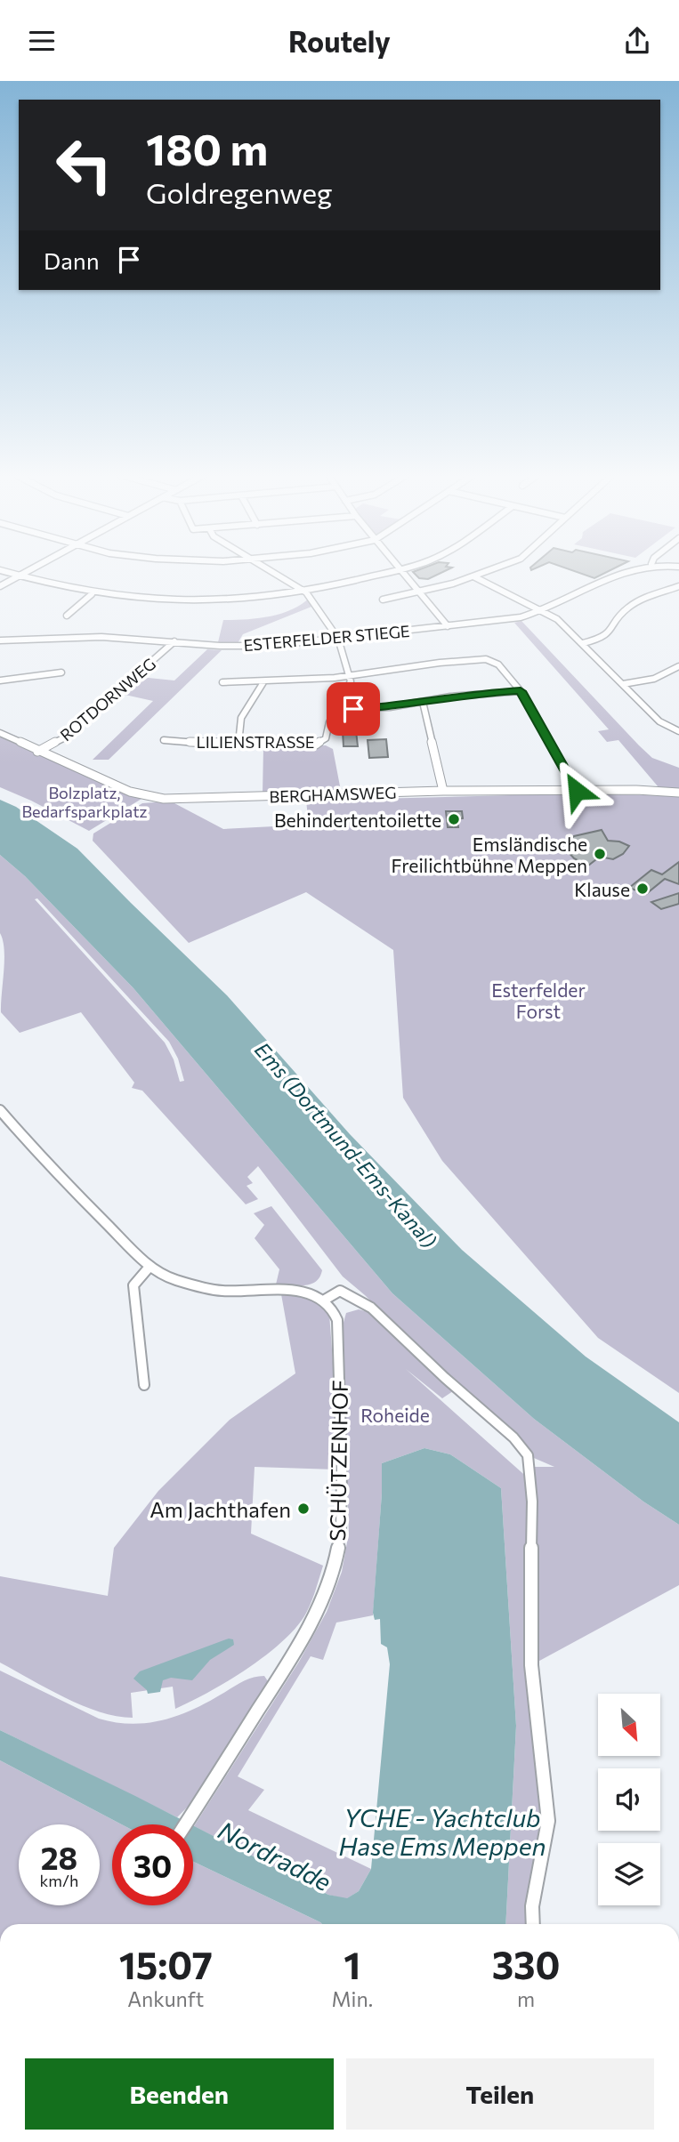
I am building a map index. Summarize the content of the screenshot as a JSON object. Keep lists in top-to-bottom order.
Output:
{
  "streets": {
    "street": [
      "ESTERFELDER STIEGE",
      "ROTDORNWEG",
      "LILIENSTRASSE",
      "BERGHAMSWEG",
      "SCHÜTZENHOF"
    ]
  },
  "crossings": [
    ["ESTERFELDER STIEGE", "ROTDORNWEG"],
    ["ROTDORNWEG", "BERGHAMSWEG"]
  ],
  "water": ["Ems (Dortmund-Ems-Kanal)", "YCHE - Yachtclub Hase Ems Meppen", "Nordradde"],
  "parks": ["Bolzplatz, Bedarfsparkplatz", "Esterfelder Forst", "Roheide"],
  "places": [
    "Behindertentoilette",
    "Emsländische Freilichtbühne Meppen",
    "Klause",
    "Am Jachthafen"
  ],
  "north": "bottom right",
  "page": {
    "header": "Routely",
    "turn": ["180 m", "Goldregenweg"],
    "then": "Dann",
    "speed": "28 km/h",
    "limit": "30",
    "eta": [
      "15:07",
      "Ankunft",
      "1",
      "Min.",
      "330",
      "m"
    ],
    "buttons": ["Beenden", "Teilen"]
  }
}
